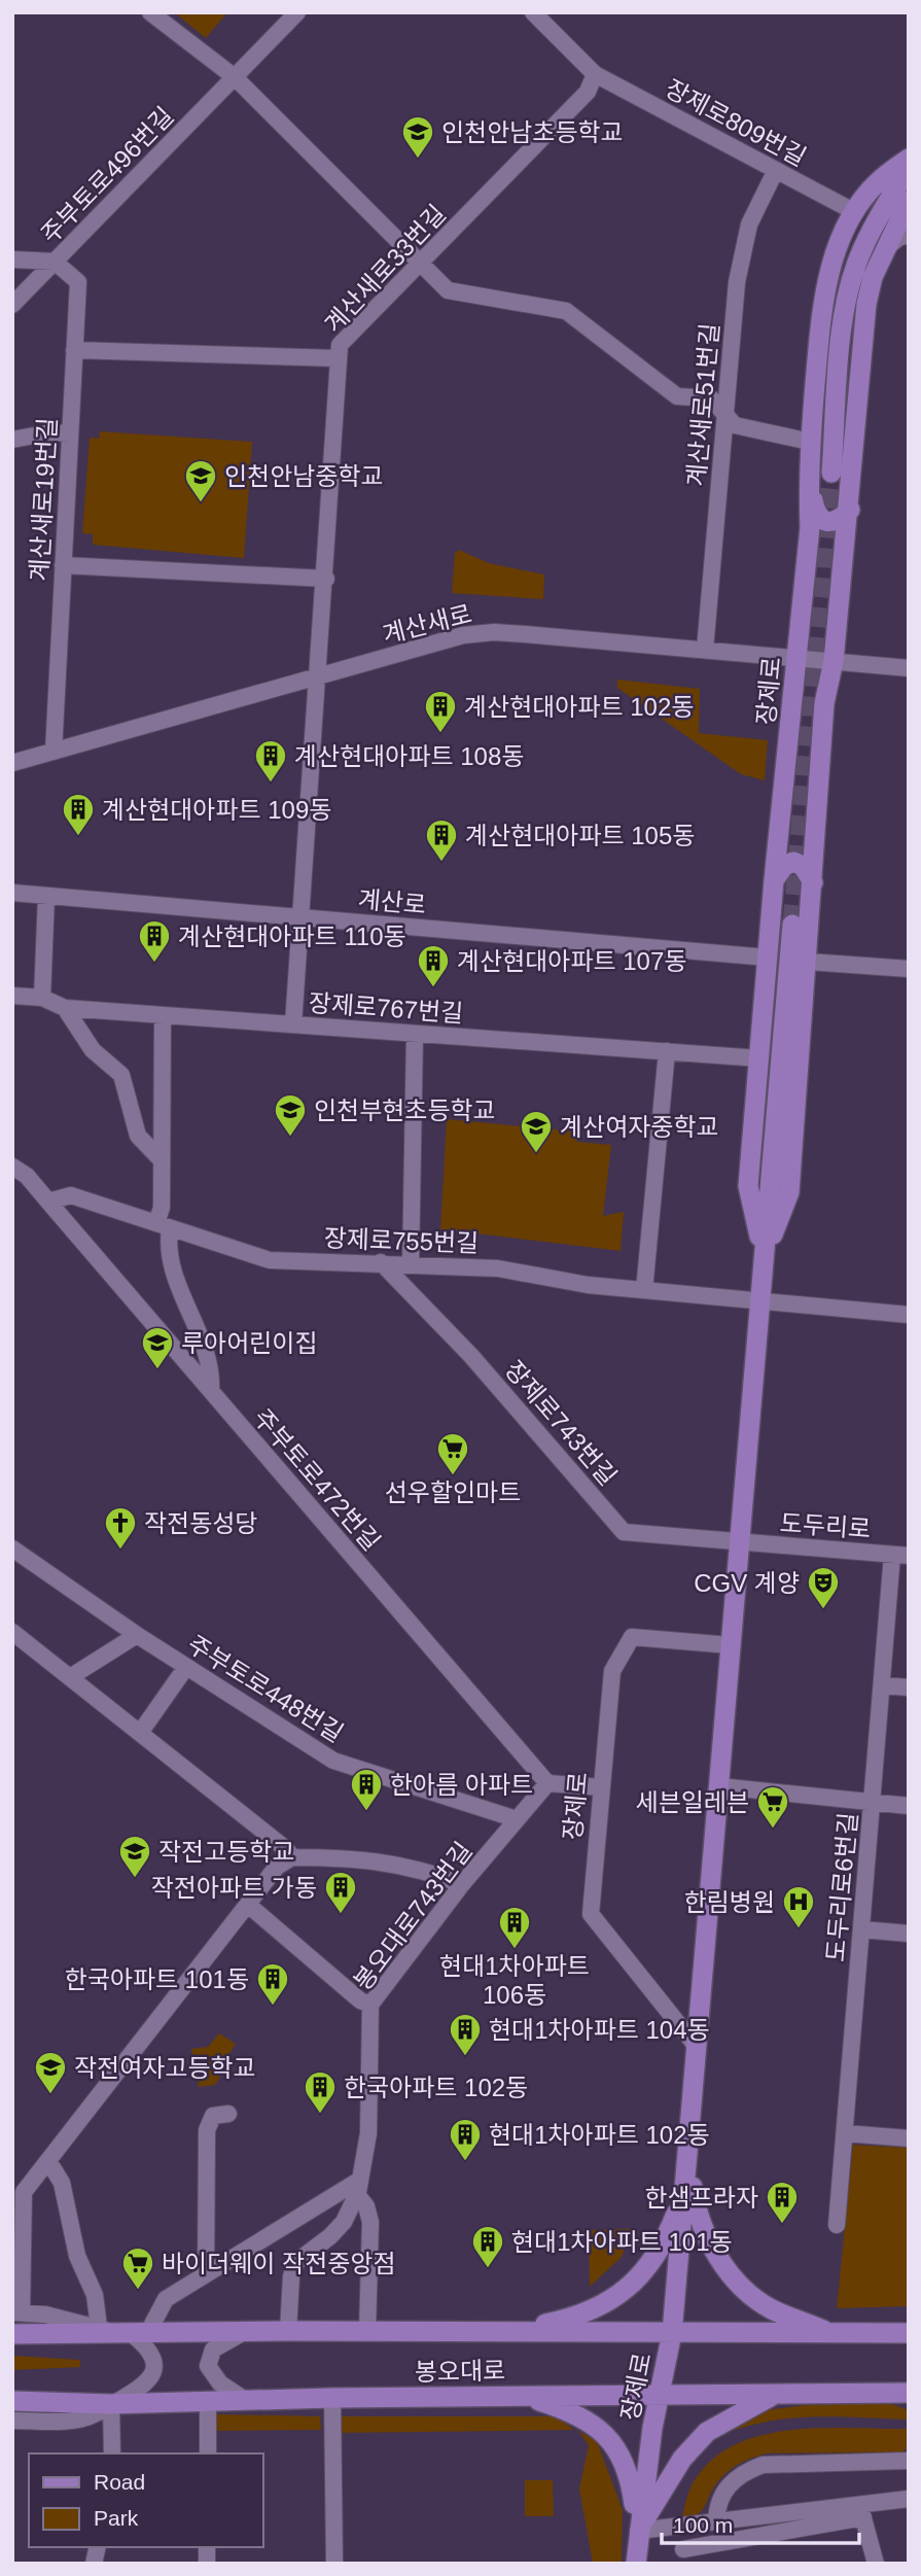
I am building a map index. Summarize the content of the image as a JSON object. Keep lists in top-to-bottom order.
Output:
{
  "streets": {
    "main road": ["장제로", "봉오대로"],
    "street": [
      "장제로809번길",
      "주부토로496번길",
      "계산새로33번길",
      "계산새로51번길",
      "계산새로19번길",
      "계산새로",
      "계산로",
      "장제로767번길",
      "장제로755번길",
      "장제로743번길",
      "주부토로472번길",
      "도두리로",
      "주부토로448번길",
      "도두리로6번길",
      "봉오대로743번길"
    ]
  },
  "crossings": [
    ["장제로809번길", "계산새로33번길"],
    ["장제로809번길", "계산새로51번길"],
    ["장제로809번길", "장제로"],
    ["주부토로496번길", "계산새로19번길"],
    ["계산새로33번길", "계산새로"],
    ["계산새로33번길", "계산로"],
    ["계산새로33번길", "장제로767번길"],
    ["계산새로51번길", "계산새로"],
    ["계산새로19번길", "계산새로"],
    ["계산새로", "장제로"],
    ["장제로", "계산로"],
    ["장제로", "장제로767번길"],
    ["장제로", "장제로755번길"],
    ["장제로", "장제로743번길"],
    ["장제로", "도두리로"],
    ["장제로", "봉오대로"],
    ["장제로755번길", "장제로743번길"],
    ["장제로755번길", "주부토로472번길"],
    ["장제로743번길", "도두리로"],
    ["주부토로472번길", "봉오대로743번길"],
    ["도두리로", "도두리로6번길"],
    ["주부토로448번길", "봉오대로743번길"],
    ["봉오대로743번길", "봉오대로"]
  ],
  "places": {
    "school or university": [
      "인천안남초등학교",
      "인천안남중학교",
      "인천부현초등학교",
      "계산여자중학교",
      "루아어린이집",
      "작전고등학교",
      "작전여자고등학교"
    ],
    "building": [
      "계산현대아파트 102동",
      "계산현대아파트 108동",
      "계산현대아파트 109동",
      "계산현대아파트 105동",
      "계산현대아파트 110동",
      "계산현대아파트 107동",
      "한아름 아파트",
      "작전아파트 가동",
      "현대1차아파트 106동",
      "한국아파트 101동",
      "현대1차아파트 104동",
      "한국아파트 102동",
      "현대1차아파트 102동",
      "한샘프라자",
      "현대1차아파트 101동"
    ],
    "supermarket": ["선우할인마트", "세븐일레븐", "바이더웨이 작전중앙점"],
    "church": ["작전동성당"],
    "theatre": ["CGV 계양"],
    "hospital": ["한림병원"]
  },
  "legend": ["Road", "Park"],
  "scale_bar": "100 m"
}
